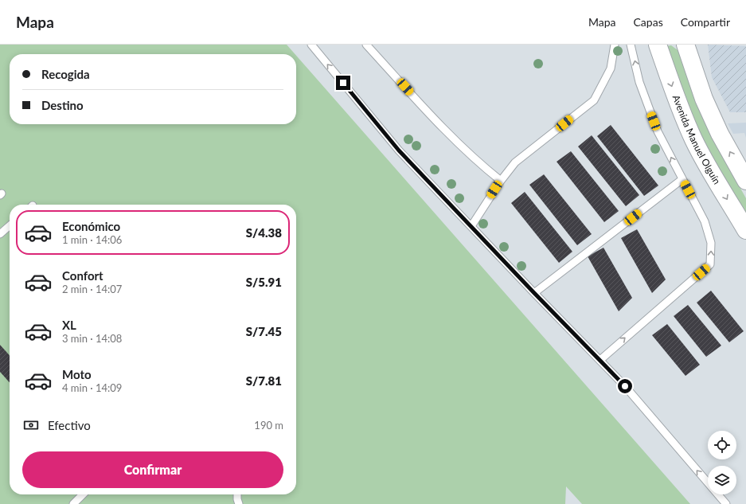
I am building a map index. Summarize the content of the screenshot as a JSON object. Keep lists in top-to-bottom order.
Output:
{
  "streets": {
    "street": ["Avenida Manuel Olguín"]
  },
  "page": {
    "header": "Mapa",
    "nav": ["Mapa", "Capas", "Compartir"],
    "banner": ["Recogida", "Destino"],
    "list": [
      {
        "name": "Económico",
        "note": "1 min · 14:06",
        "value": "S/4.38"
      },
      {
        "name": "Confort",
        "note": "2 min · 14:07",
        "value": "S/5.91"
      },
      {
        "name": "XL",
        "note": "3 min · 14:08",
        "value": "S/7.45"
      },
      {
        "name": "Moto",
        "note": "4 min · 14:09",
        "value": "S/7.81"
      }
    ],
    "pay": ["Efectivo", "190 m"],
    "buttons": "Confirmar"
  }
}
